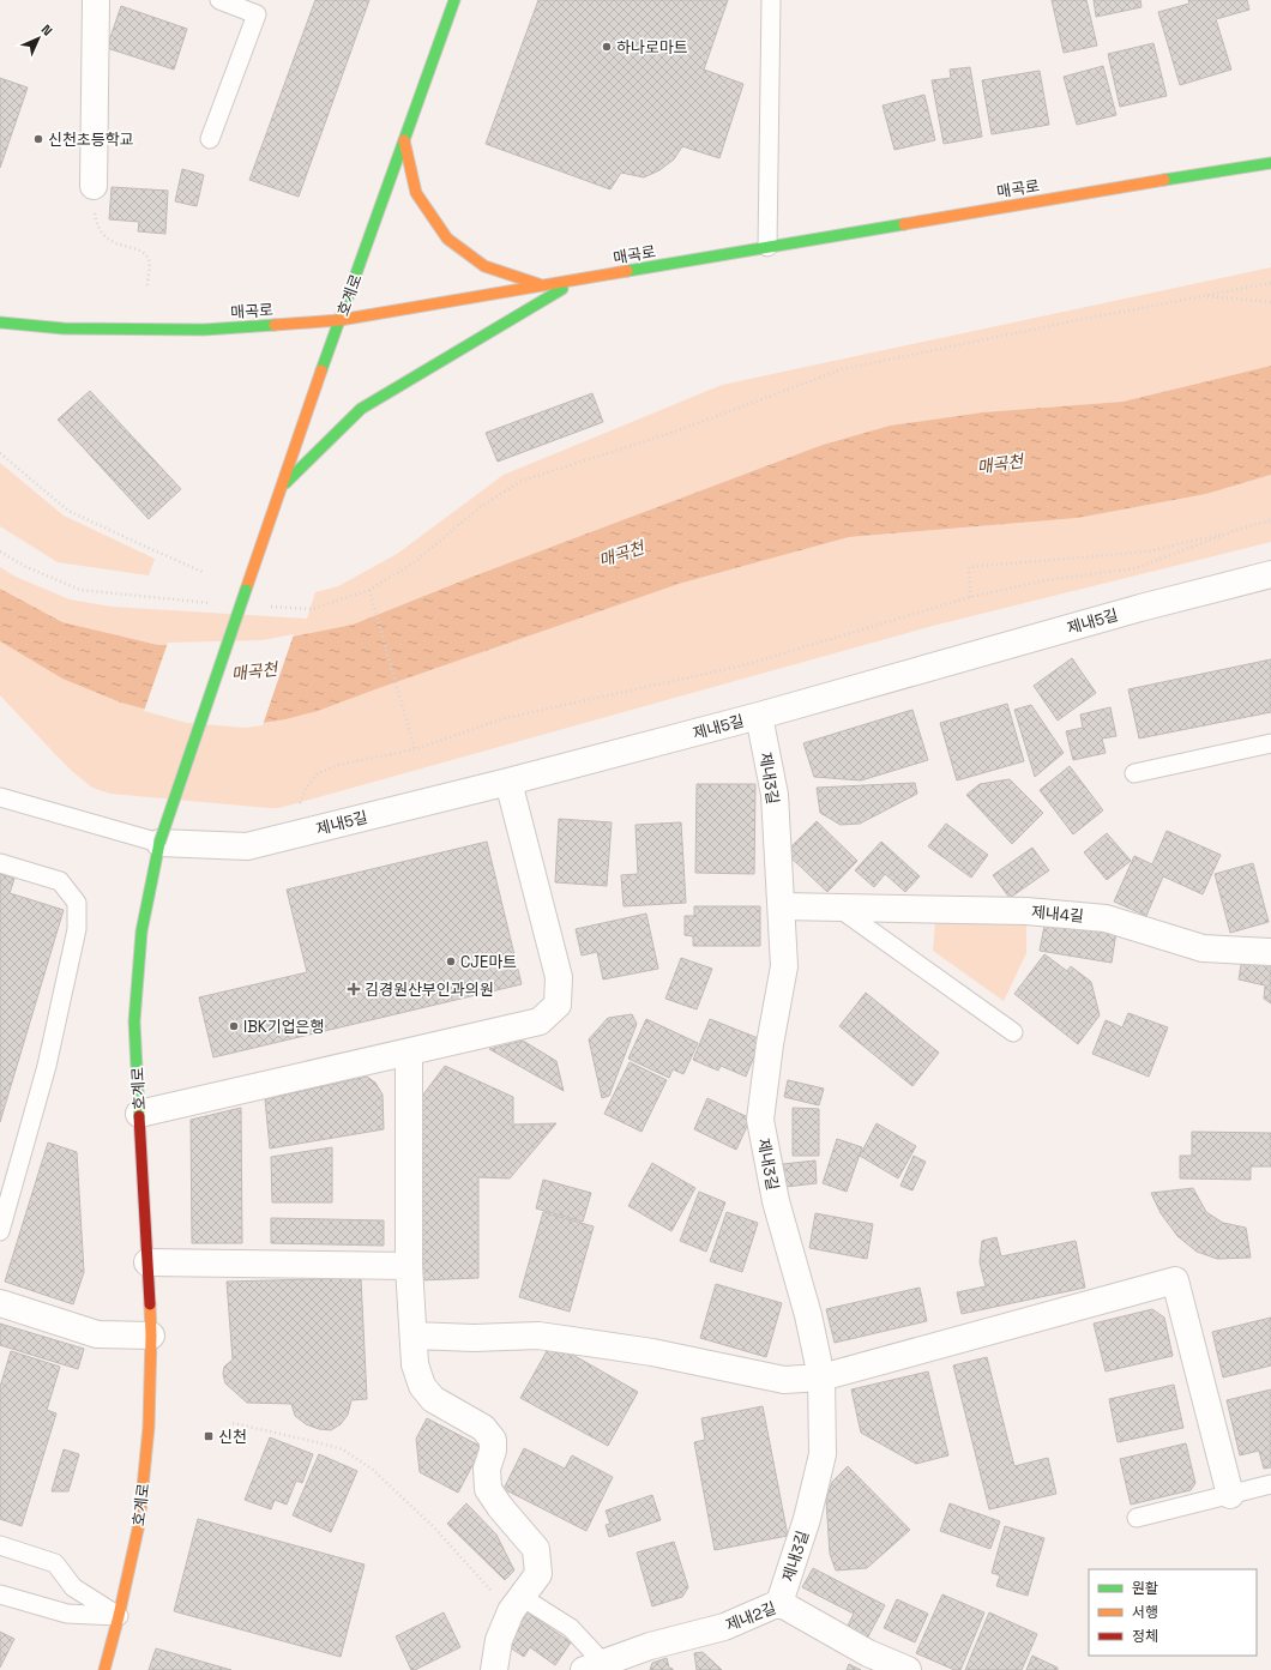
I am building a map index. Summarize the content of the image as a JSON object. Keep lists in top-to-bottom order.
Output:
{
  "streets": {
    "street": [
      "매곡로",
      "호계로",
      "제내5길",
      "제내3길",
      "제내4길",
      "제내2길"
    ]
  },
  "crossings": [
    ["매곡로", "호계로"],
    ["호계로", "제내5길"],
    ["제내5길", "제내3길"],
    ["제내3길", "제내4길"],
    ["제내3길", "제내2길"]
  ],
  "water": ["매곡천"],
  "places": {
    "other": [
      "하나로마트",
      "신천초등학교",
      "CJE마트",
      "IBK기업은행"
    ],
    "health": ["김경원산부인과의원"],
    "transit": ["신천"]
  },
  "legend": ["원활", "서행", "정체"],
  "north": "top right"
}
